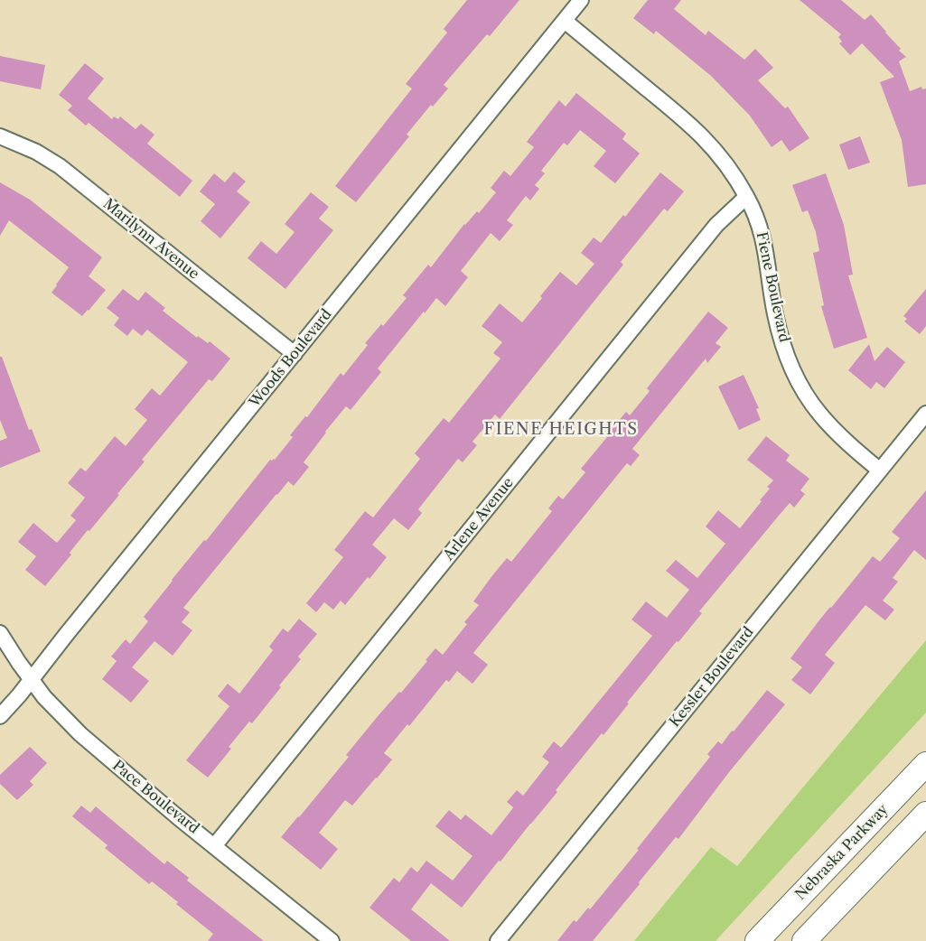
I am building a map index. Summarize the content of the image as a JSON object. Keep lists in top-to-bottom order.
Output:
{
  "streets": {
    "main road": ["Nebraska Parkway"],
    "street": [
      "Marilynn Avenue",
      "Fiene Boulevard",
      "Woods Boulevard",
      "Arlene Avenue",
      "Kessler Boulevard",
      "Pace Boulevard"
    ]
  },
  "crossings": [
    ["Marilynn Avenue", "Woods Boulevard"],
    ["Fiene Boulevard", "Woods Boulevard"],
    ["Fiene Boulevard", "Arlene Avenue"],
    ["Fiene Boulevard", "Kessler Boulevard"],
    ["Woods Boulevard", "Pace Boulevard"],
    ["Arlene Avenue", "Pace Boulevard"]
  ],
  "districts": ["FIENE HEIGHTS"]
}
